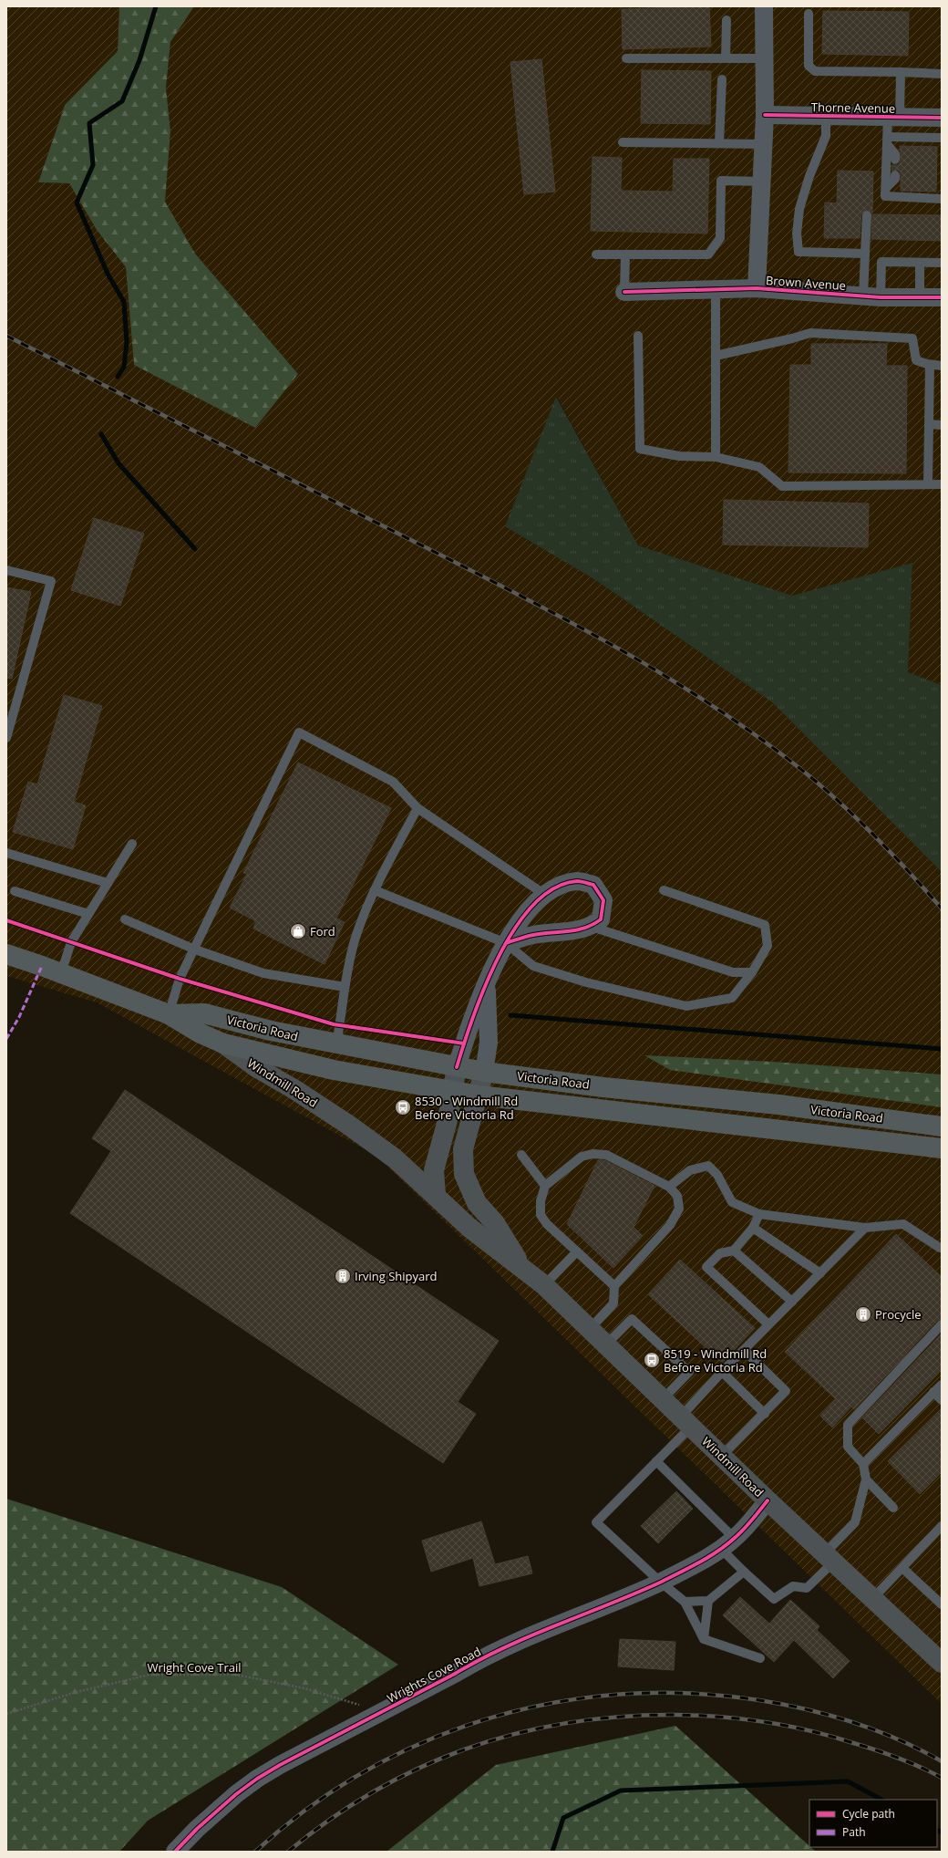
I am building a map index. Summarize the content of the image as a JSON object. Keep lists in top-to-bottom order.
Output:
{
  "streets": {
    "main road": ["Victoria Road", "Windmill Road"],
    "street": ["Thorne Avenue", "Brown Avenue", "Wrights Cove Road"],
    "path": ["Wright Cove Trail"]
  },
  "crossings": [
    ["Victoria Road", "Windmill Road"],
    ["Windmill Road", "Wrights Cove Road"],
    ["Wright Cove Trail", "Wrights Cove Road"]
  ],
  "places": {
    "shop": ["Ford"],
    "bus stop": ["8530 - Windmill Rd Before Victoria Rd", "8519 - Windmill Rd Before Victoria Rd"],
    "building": ["Irving Shipyard", "Procycle"]
  },
  "legend": ["Cycle path", "Path"]
}
